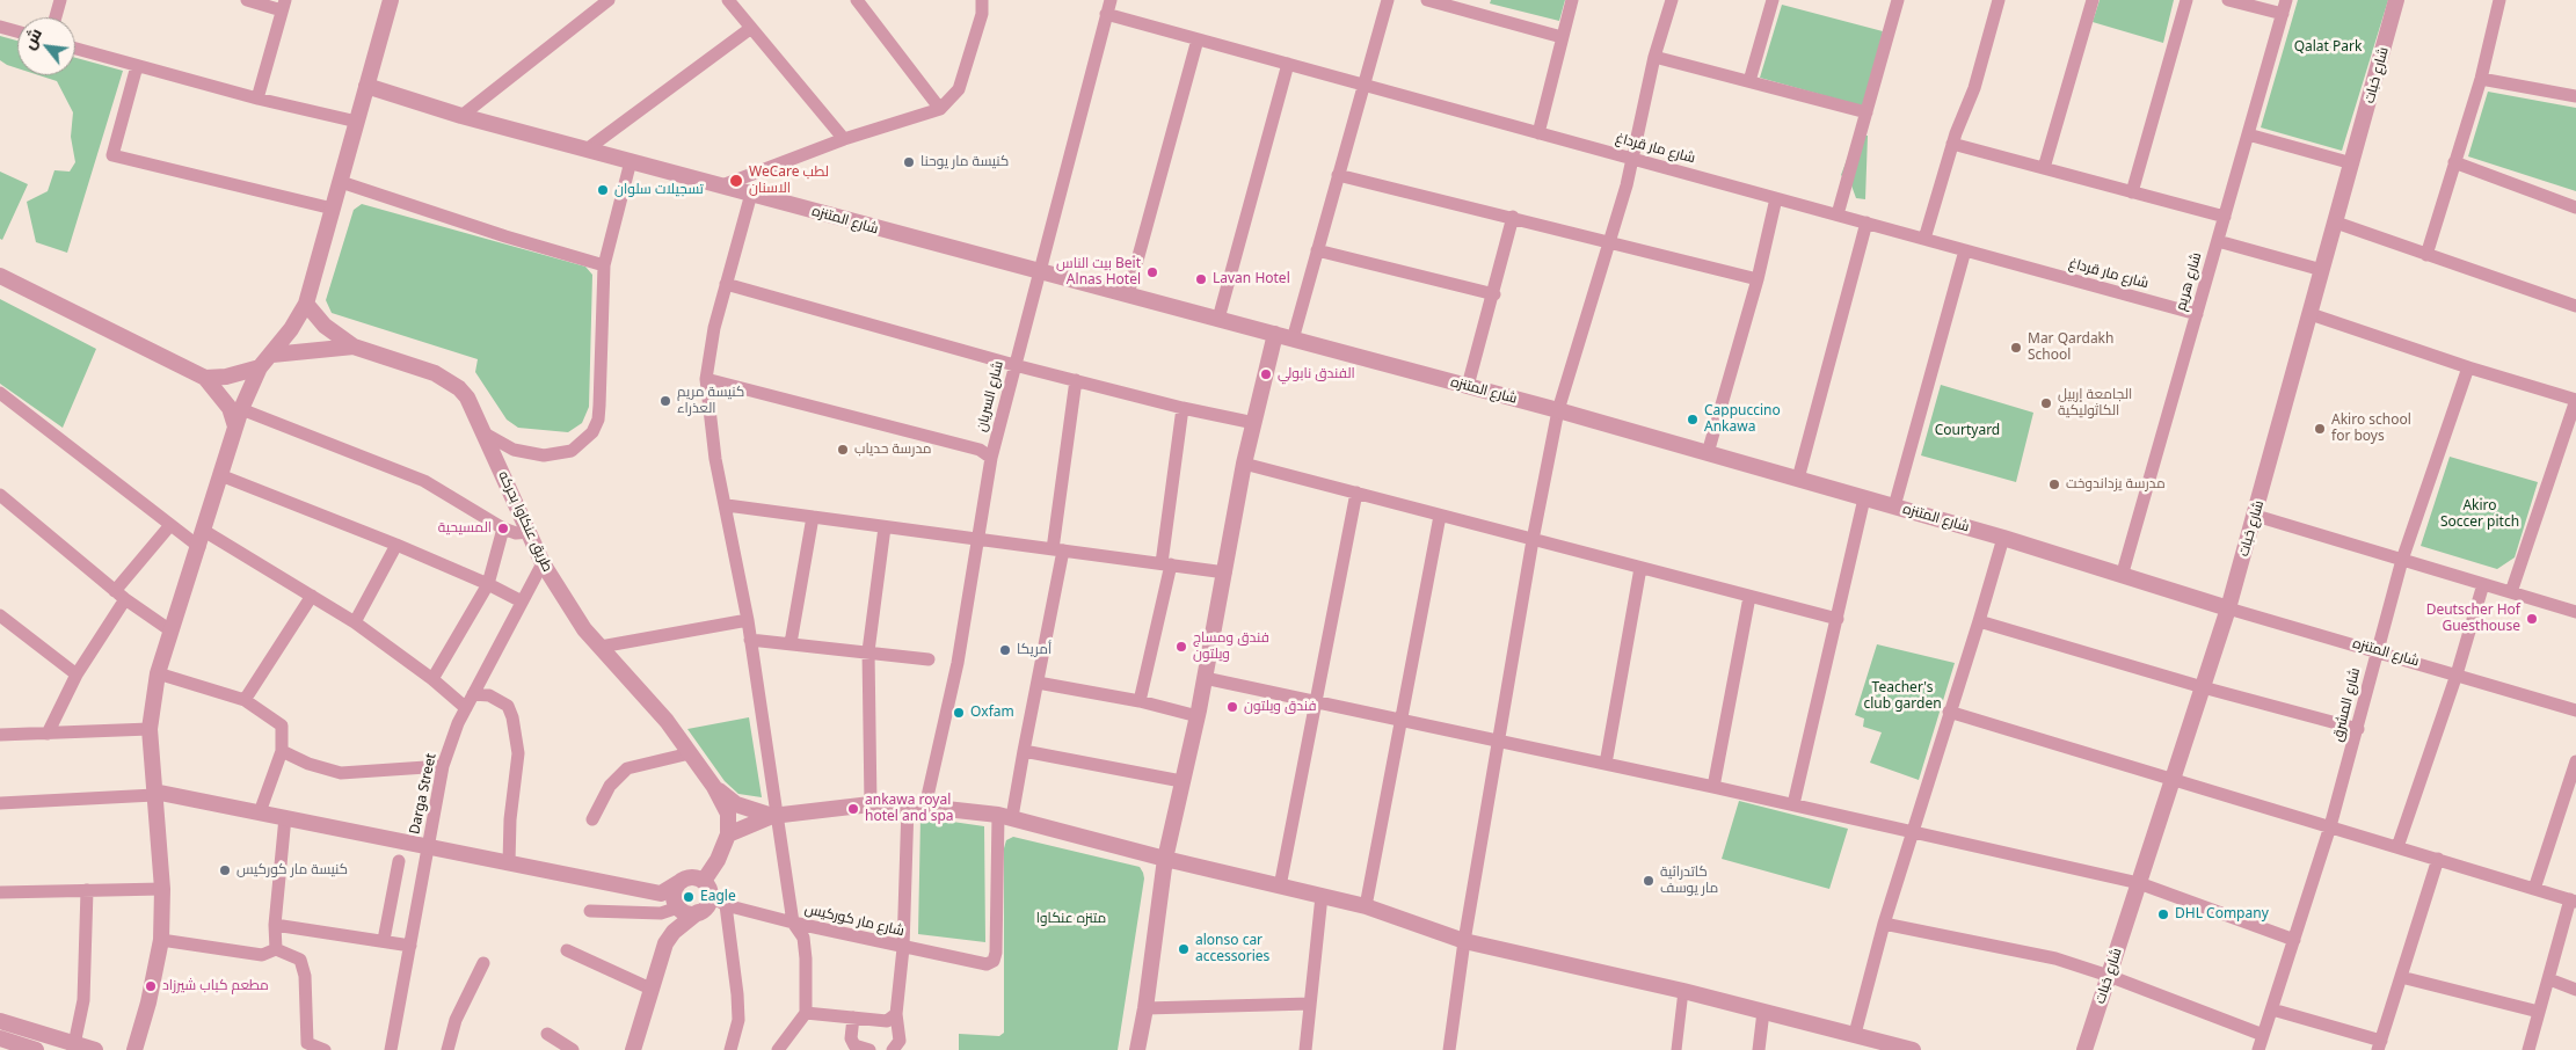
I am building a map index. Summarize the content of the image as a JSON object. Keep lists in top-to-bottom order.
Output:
{
  "streets": {
    "street": [
      "شارع خبات",
      "شارع مار قرداغ",
      "شارع المتنزه",
      "شارع هريم",
      "شارع السريان",
      "طريق عنكاوا بحركه",
      "شارع المشرق",
      "Darga Street",
      "شارع مار كوركيس"
    ]
  },
  "crossings": [
    ["شارع خبات", "شارع المتنزه"],
    ["شارع مار قرداغ", "شارع هريم"],
    ["شارع مار قرداغ", "شارع السريان"],
    ["شارع المتنزه", "شارع هريم"],
    ["شارع المتنزه", "شارع السريان"],
    ["شارع المتنزه", "شارع المشرق"],
    ["طريق عنكاوا بحركه", "Darga Street"]
  ],
  "parks": [
    "Qalat Park",
    "Courtyard",
    "Akiro Soccer pitch",
    "Teacher's club garden",
    "متنزه عنكاوا"
  ],
  "places": [
    "كنيسة مار يوحنا",
    "WeCare لطب الاسنان",
    "تسجيلات سلوان",
    "بيت الناس Beit Alnas Hotel",
    "Lavan Hotel",
    "Mar Qardakh School",
    "الفندق نابولي",
    "كنيسة مريم العذراء",
    "الجامعة إربيل الكاثوليكية",
    "Cappuccino Ankawa",
    "Akiro school for boys",
    "مدرسة حدياب",
    "مدرسة يزداندوخت",
    "المسيحية",
    "Deutscher Hof Guesthouse",
    "فندق ومساج ويلتون",
    "أمريكا",
    "فندق ویلتون",
    "Oxfam",
    "ankawa royal hotel and spa",
    "كنيسة مار كوركيس",
    "كاتدرائية مار يوسف",
    "Eagle",
    "DHL Company",
    "alonso car accessories",
    "مطعم كباب شيرزاد"
  ],
  "north": "top left"
}
